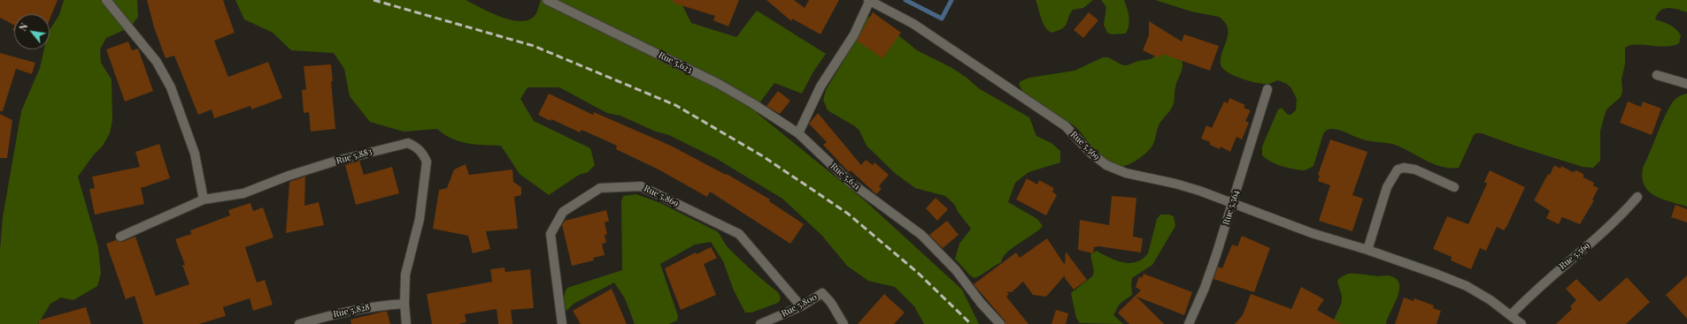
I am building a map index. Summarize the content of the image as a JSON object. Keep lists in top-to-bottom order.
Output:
{
  "streets": {
    "street": [
      "Rue 5.623",
      "Rue 5.569",
      "Rue 5.883",
      "Rue 5.621",
      "Rue 5.869",
      "Rue 5.564",
      "Rue 5.800",
      "Rue 5.828"
    ]
  },
  "crossings": [
    ["Rue 5.623", "Rue 5.621"],
    ["Rue 5.569", "Rue 5.564"],
    ["Rue 5.883", "Rue 5.828"],
    ["Rue 5.869", "Rue 5.800"]
  ],
  "north": "top left"
}
